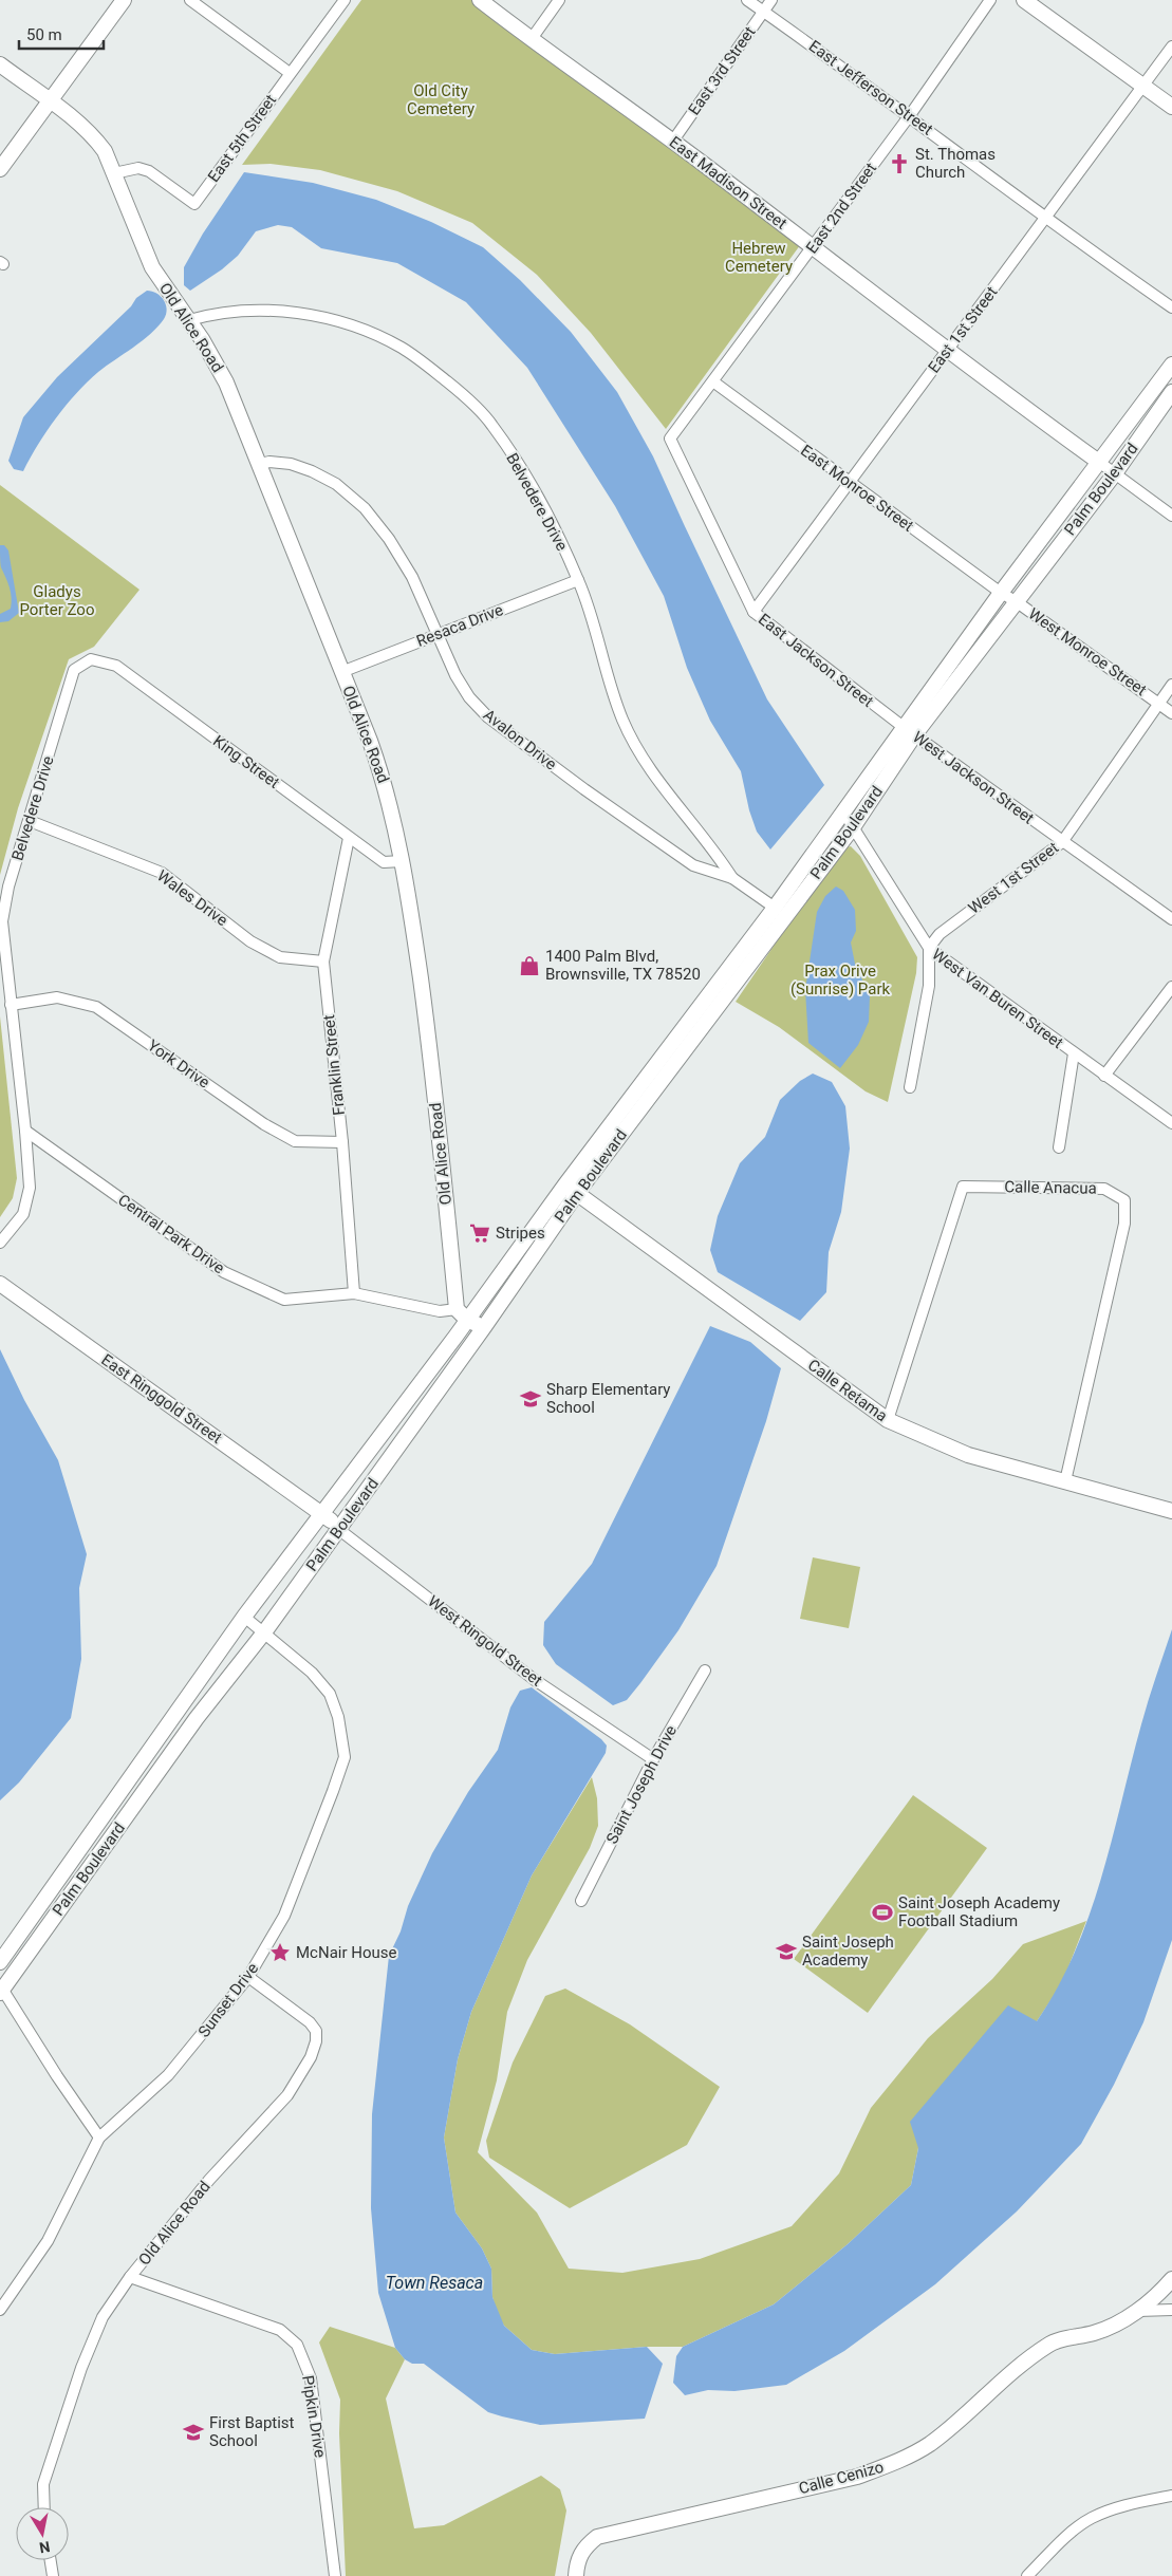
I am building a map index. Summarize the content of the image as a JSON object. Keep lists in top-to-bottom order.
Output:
{
  "streets": {
    "main road": [
      "East Madison Street",
      "Old Alice Road",
      "Palm Boulevard",
      "Calle Retama",
      "East Ringgold Street",
      "West Ringold Street",
      "Calle Cenizo"
    ],
    "street": [
      "East 3rd Street",
      "East Jefferson Street",
      "East 5th Street",
      "East 2nd Street",
      "East 1st Street",
      "East Monroe Street",
      "Belvedere Drive",
      "Resaca Drive",
      "West Monroe Street",
      "East Jackson Street",
      "Avalon Drive",
      "King Street",
      "West Jackson Street",
      "West 1st Street",
      "Wales Drive",
      "West Van Buren Street",
      "York Drive",
      "Franklin Street",
      "Calle Anacua",
      "Central Park Drive",
      "Saint Joseph Drive",
      "Sunset Drive",
      "Pipkin Drive"
    ]
  },
  "crossings": [
    ["East 3rd Street", "East Jefferson Street"],
    ["East 3rd Street", "East Madison Street"],
    ["East Jefferson Street", "East 2nd Street"],
    ["East Jefferson Street", "East 1st Street"],
    ["East 5th Street", "Old Alice Road"],
    ["East Madison Street", "East 2nd Street"],
    ["East Madison Street", "East 1st Street"],
    ["East Madison Street", "Palm Boulevard"],
    ["East 2nd Street", "East Monroe Street"],
    ["East 2nd Street", "East Jackson Street"],
    ["Old Alice Road", "Belvedere Drive"],
    ["Old Alice Road", "Resaca Drive"],
    ["Old Alice Road", "Avalon Drive"],
    ["Old Alice Road", "King Street"],
    ["Old Alice Road", "Central Park Drive"],
    ["Old Alice Road", "Sunset Drive"],
    ["Old Alice Road", "Pipkin Drive"],
    ["East 1st Street", "East Monroe Street"],
    ["East 1st Street", "East Jackson Street"],
    ["East Monroe Street", "Palm Boulevard"],
    ["East Monroe Street", "West Monroe Street"],
    ["Palm Boulevard", "West Monroe Street"],
    ["Palm Boulevard", "East Jackson Street"],
    ["Palm Boulevard", "Avalon Drive"],
    ["Palm Boulevard", "West Jackson Street"],
    ["Palm Boulevard", "West Van Buren Street"],
    ["Palm Boulevard", "Calle Retama"],
    ["Palm Boulevard", "East Ringgold Street"],
    ["Palm Boulevard", "West Ringold Street"],
    ["Palm Boulevard", "Sunset Drive"],
    ["Belvedere Drive", "Resaca Drive"],
    ["Belvedere Drive", "Avalon Drive"],
    ["Belvedere Drive", "King Street"],
    ["Belvedere Drive", "Wales Drive"],
    ["Belvedere Drive", "York Drive"],
    ["Belvedere Drive", "Central Park Drive"],
    ["Resaca Drive", "Avalon Drive"],
    ["West Monroe Street", "West 1st Street"],
    ["East Jackson Street", "West Jackson Street"],
    ["King Street", "Franklin Street"],
    ["West Jackson Street", "West 1st Street"],
    ["West 1st Street", "West Van Buren Street"],
    ["Wales Drive", "Franklin Street"],
    ["York Drive", "Franklin Street"],
    ["Franklin Street", "Central Park Drive"],
    ["Calle Anacua", "Calle Retama"],
    ["East Ringgold Street", "West Ringold Street"],
    ["West Ringold Street", "Saint Joseph Drive"]
  ],
  "water": ["Town Resaca"],
  "parks": [
    "Old City Cemetery",
    "Hebrew Cemetery",
    "Gladys Porter Zoo",
    "Prax Orive (Sunrise) Park"
  ],
  "places": {
    "church": ["St. Thomas Church"],
    "shop": ["1400 Palm Blvd, Brownsville, TX 78520"],
    "supermarket": ["Stripes"],
    "school or university": ["Sharp Elementary School", "Saint Joseph Academy", "First Baptist School"],
    "sports": ["Saint Joseph Academy Football Stadium"],
    "place": ["McNair House"]
  },
  "scale_bar": "50 m",
  "north": "bottom"
}
